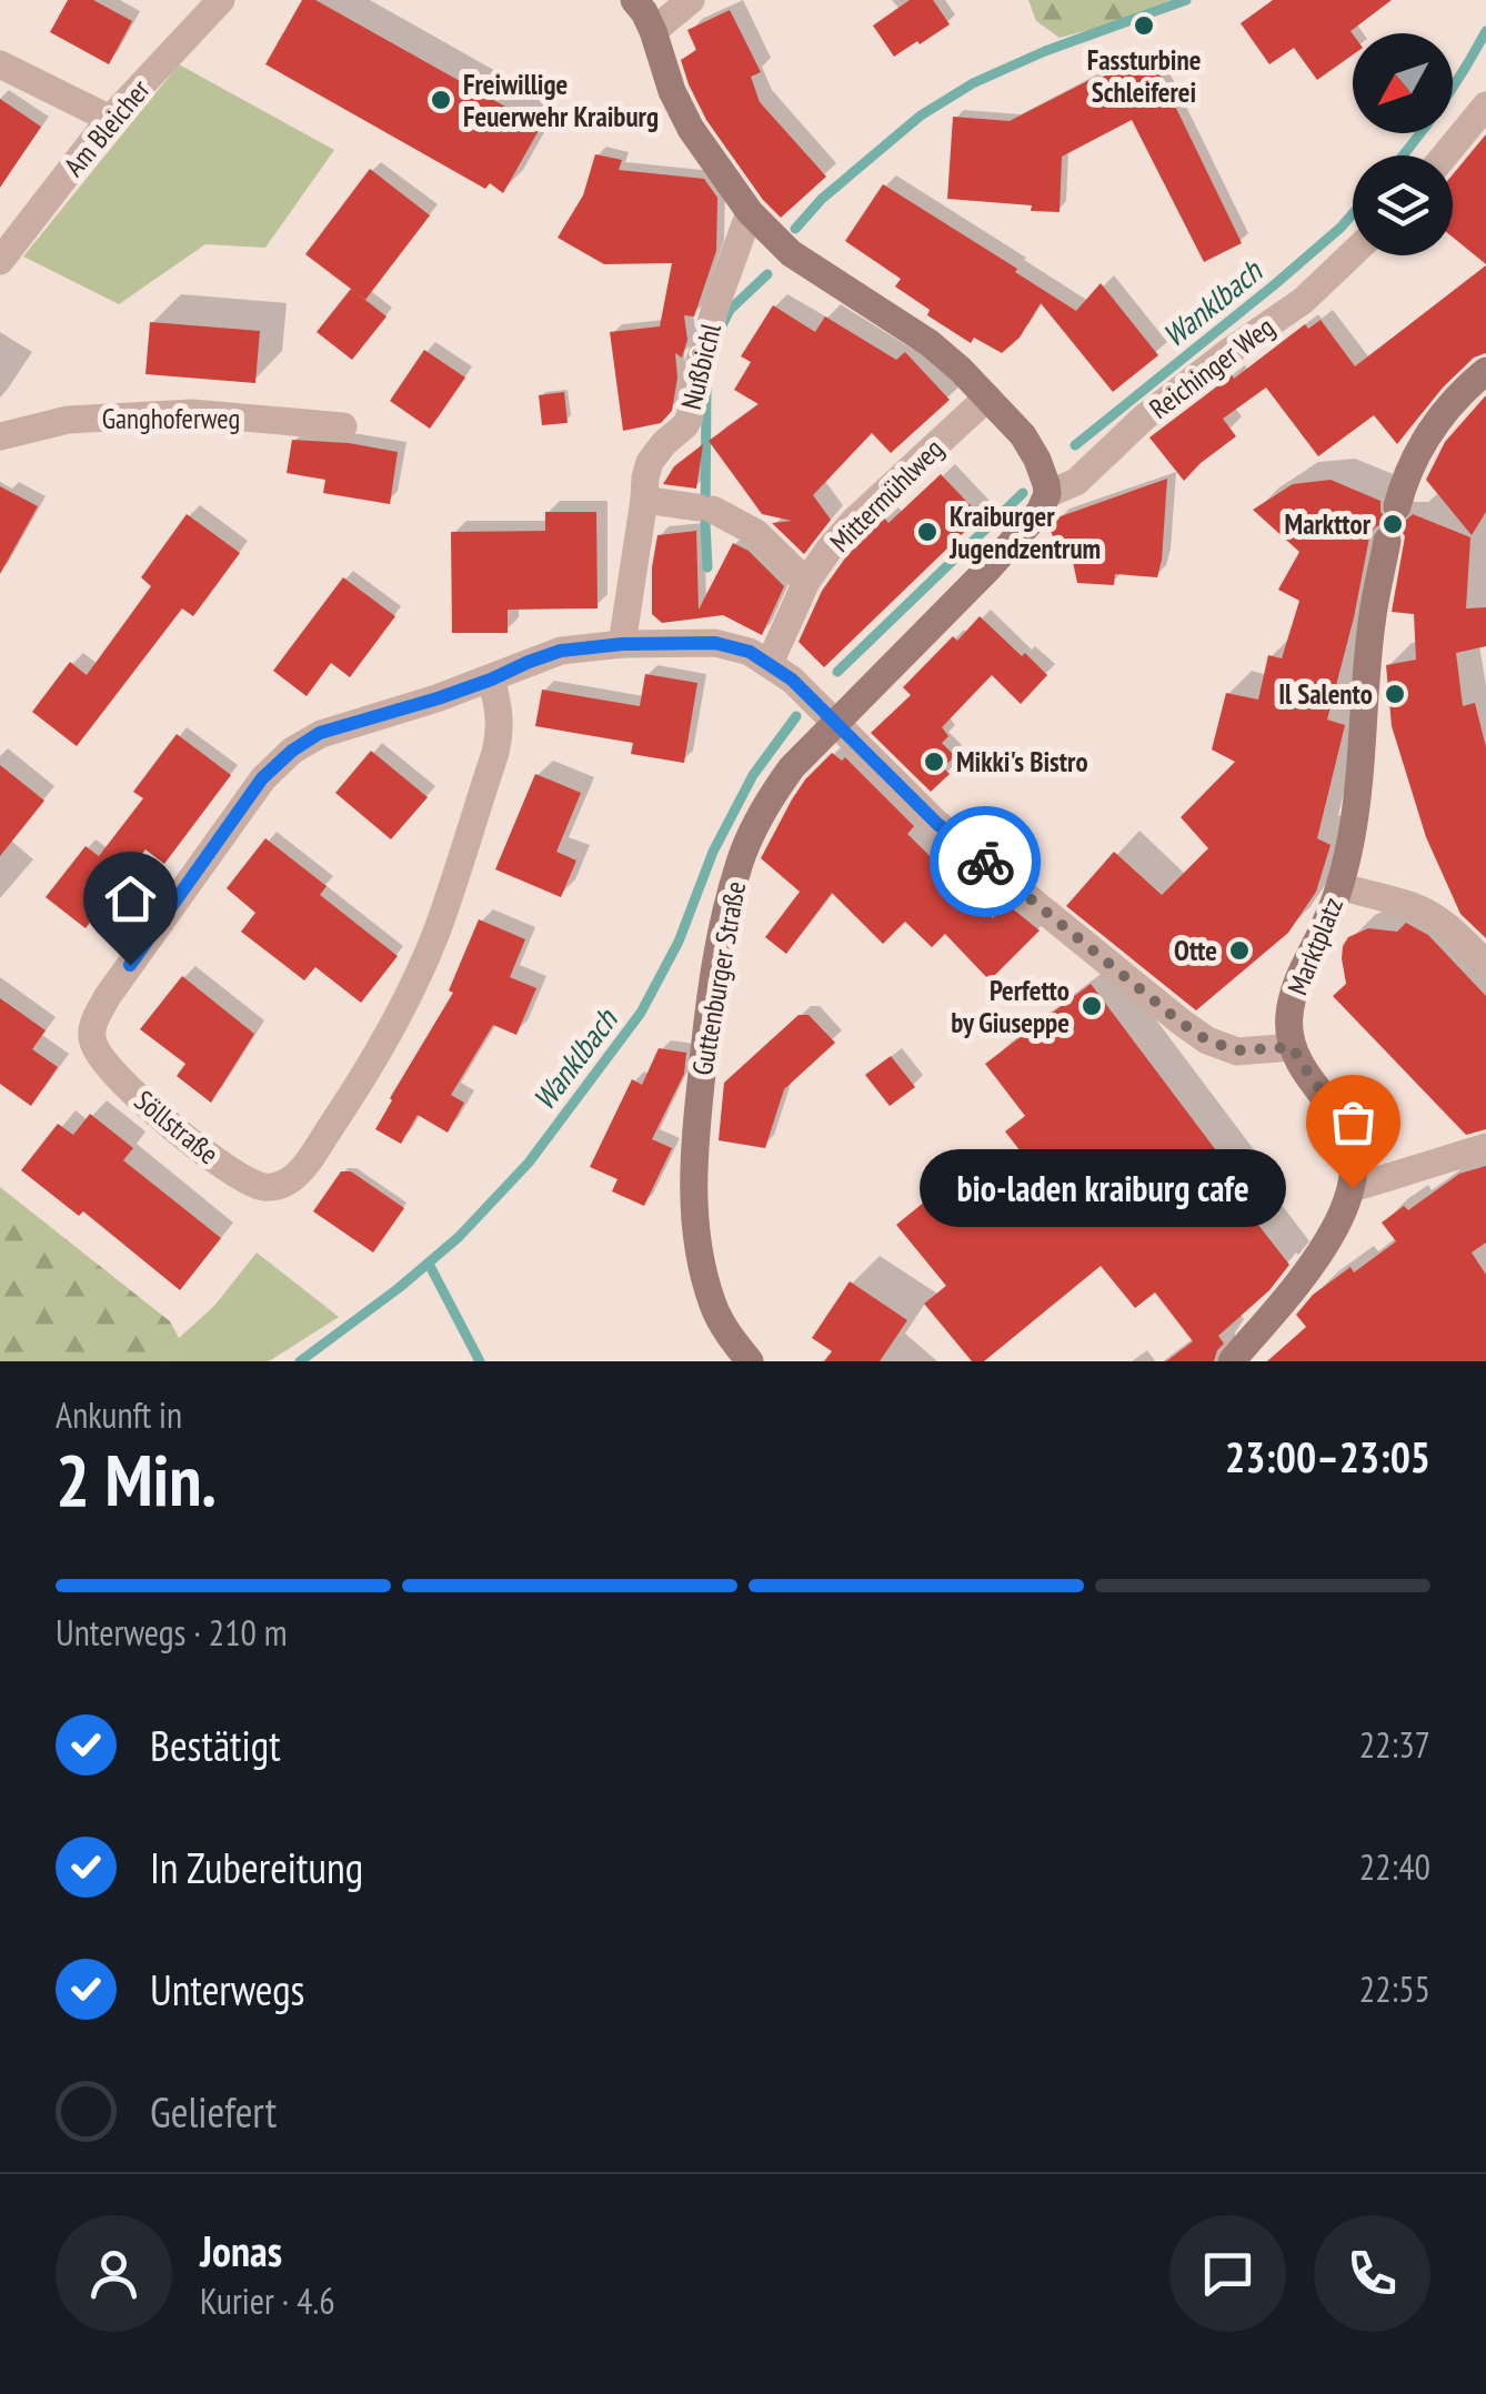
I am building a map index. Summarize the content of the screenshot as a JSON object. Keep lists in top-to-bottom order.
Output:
{
  "streets": {
    "street": [
      "Am Bleicher",
      "Nußbichl",
      "Reichinger Weg",
      "Ganghoferweg",
      "Mittermühlweg",
      "Marktplatz",
      "Guttenburger Straße",
      "Söllstraße"
    ]
  },
  "crossings": [
    ["Nußbichl", "Söllstraße"],
    ["Reichinger Weg", "Guttenburger Straße"]
  ],
  "water": ["Wanklbach"],
  "places": [
    "Fassturbine Schleiferei",
    "Freiwillige Feuerwehr Kraiburg",
    "Markttor",
    "Kraiburger Jugendzentrum",
    "Il Salento",
    "Mikki's Bistro",
    "Otte",
    "Perfetto by Giuseppe",
    "bio-laden kraiburg cafe"
  ],
  "north": "bottom left",
  "page": {
    "bubble": "bio-laden kraiburg cafe",
    "heading": ["2 Min.", "Ankunft in", "23:00–23:05"],
    "panel": ["Jonas", "Kurier · 4.6"],
    "bar": "Unterwegs · 210 m",
    "list": [
      ["Bestätigt", "22:37"],
      ["In Zubereitung", "22:40"],
      ["Unterwegs", "22:55"],
      "Geliefert"
    ]
  }
}
